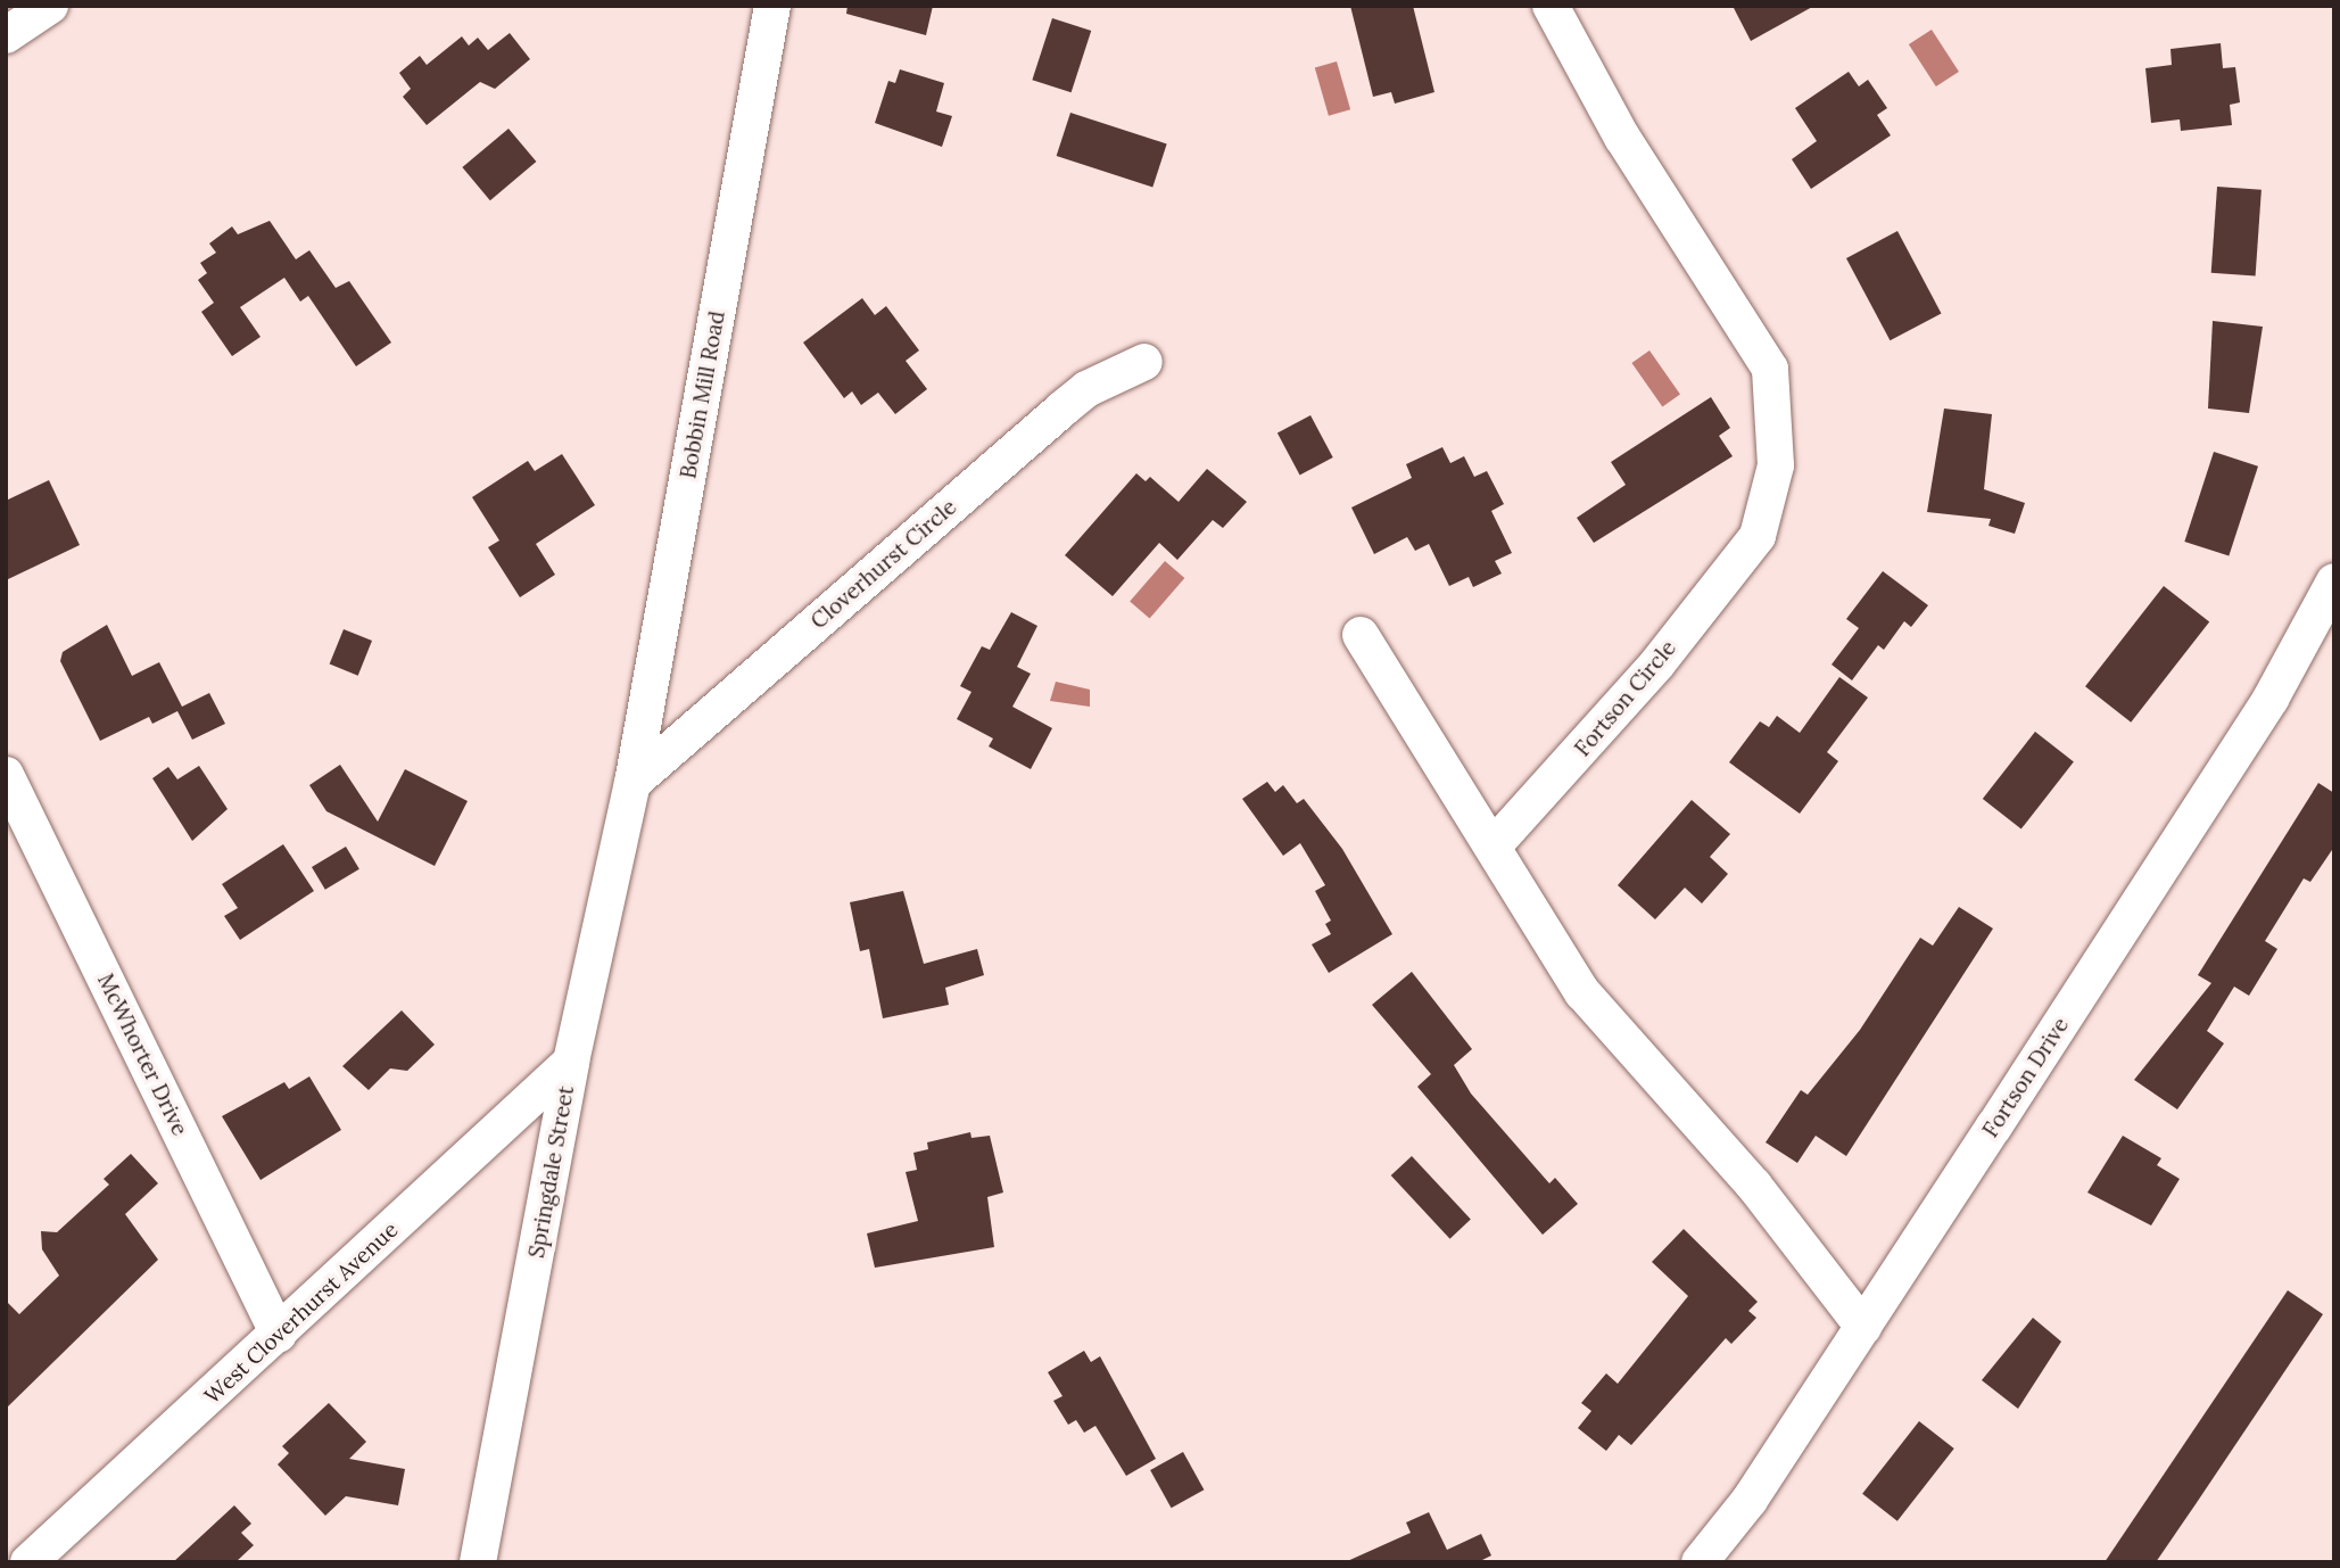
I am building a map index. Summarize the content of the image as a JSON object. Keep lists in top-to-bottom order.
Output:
{
  "streets": {
    "street": [
      "Bobbin Mill Road",
      "Cloverhurst Circle",
      "Fortson Circle",
      "McWhorter Drive",
      "Fortson Drive",
      "Springdale Street",
      "West Cloverhurst Avenue"
    ]
  },
  "crossings": [
    ["Bobbin Mill Road", "Cloverhurst Circle"],
    ["Bobbin Mill Road", "Springdale Street"],
    ["Cloverhurst Circle", "Springdale Street"],
    ["McWhorter Drive", "West Cloverhurst Avenue"],
    ["Springdale Street", "West Cloverhurst Avenue"]
  ]
}
